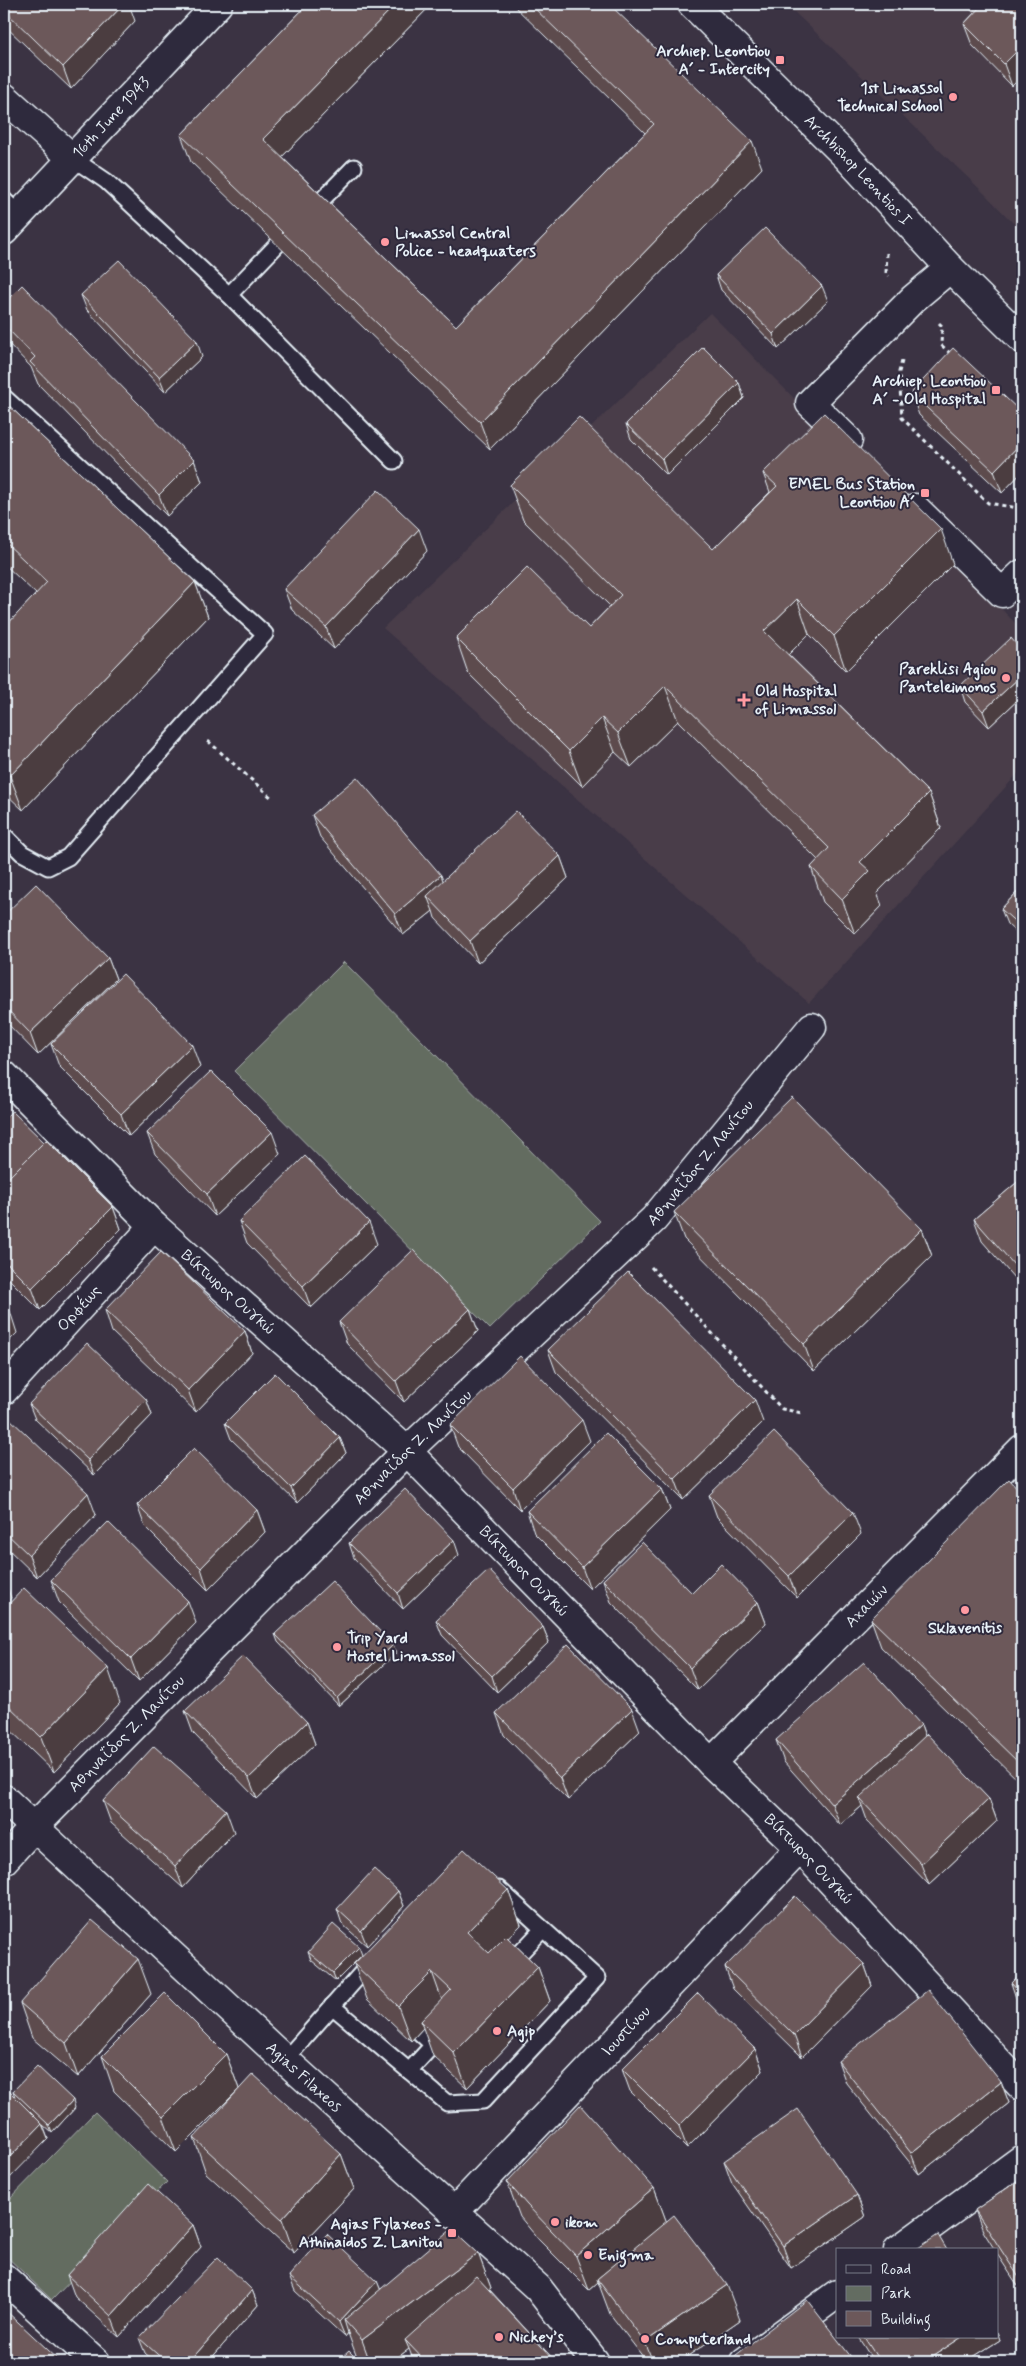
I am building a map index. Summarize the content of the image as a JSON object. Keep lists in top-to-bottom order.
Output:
{
  "streets": {
    "street": [
      "16th June 1943",
      "Archbishop Leontios I",
      "Αθηναΐδος Ζ. Λανίτου",
      "Βίκτωρος Ουγκώ",
      "Ορφέως",
      "Αχαιών",
      "Ιουστίνου",
      "Agias Filaxeos"
    ]
  },
  "crossings": [
    ["Αθηναΐδος Ζ. Λανίτου", "Βίκτωρος Ουγκώ"],
    ["Αθηναΐδος Ζ. Λανίτου", "Agias Filaxeos"],
    ["Βίκτωρος Ουγκώ", "Ορφέως"],
    ["Βίκτωρος Ουγκώ", "Αχαιών"],
    ["Βίκτωρος Ουγκώ", "Ιουστίνου"],
    ["Ιουστίνου", "Agias Filaxeos"]
  ],
  "places": {
    "transit": [
      "Archiep. Leontiou A´ - Intercity",
      "Archiep. Leontiou A´ - Old Hospital",
      "EMEL Bus Station Leontiou A´",
      "Agias Fylaxeos - Athinaidos Z. Lanitou"
    ],
    "other": [
      "1st Limassol Technical School",
      "Limassol Central Police - headquaters",
      "Pareklisi Agiou Panteleimonos",
      "Sklavenitis",
      "Trip Yard Hostel Limassol",
      "Agip",
      "ikom",
      "Enigma",
      "Nickey’s",
      "Computerland"
    ],
    "health": ["Old Hospital of Limassol"]
  },
  "legend": ["Road", "Park", "Building"]
}
